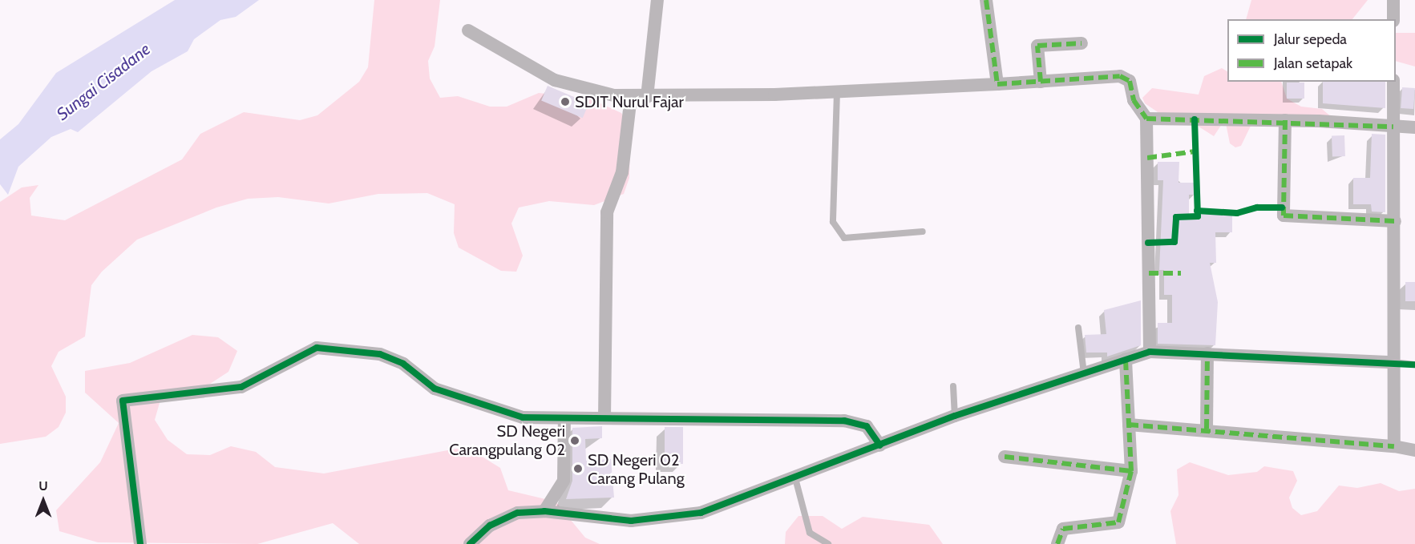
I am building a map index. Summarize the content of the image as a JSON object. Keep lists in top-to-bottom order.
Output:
{
  "water": ["Sungai Cisadane"],
  "places": ["SDIT Nurul Fajar", "SD Negeri Carangpulang 02", "SD Negeri 02 Carang Pulang"],
  "legend": ["Jalur sepeda", "Jalan setapak"],
  "north": "top"
}
